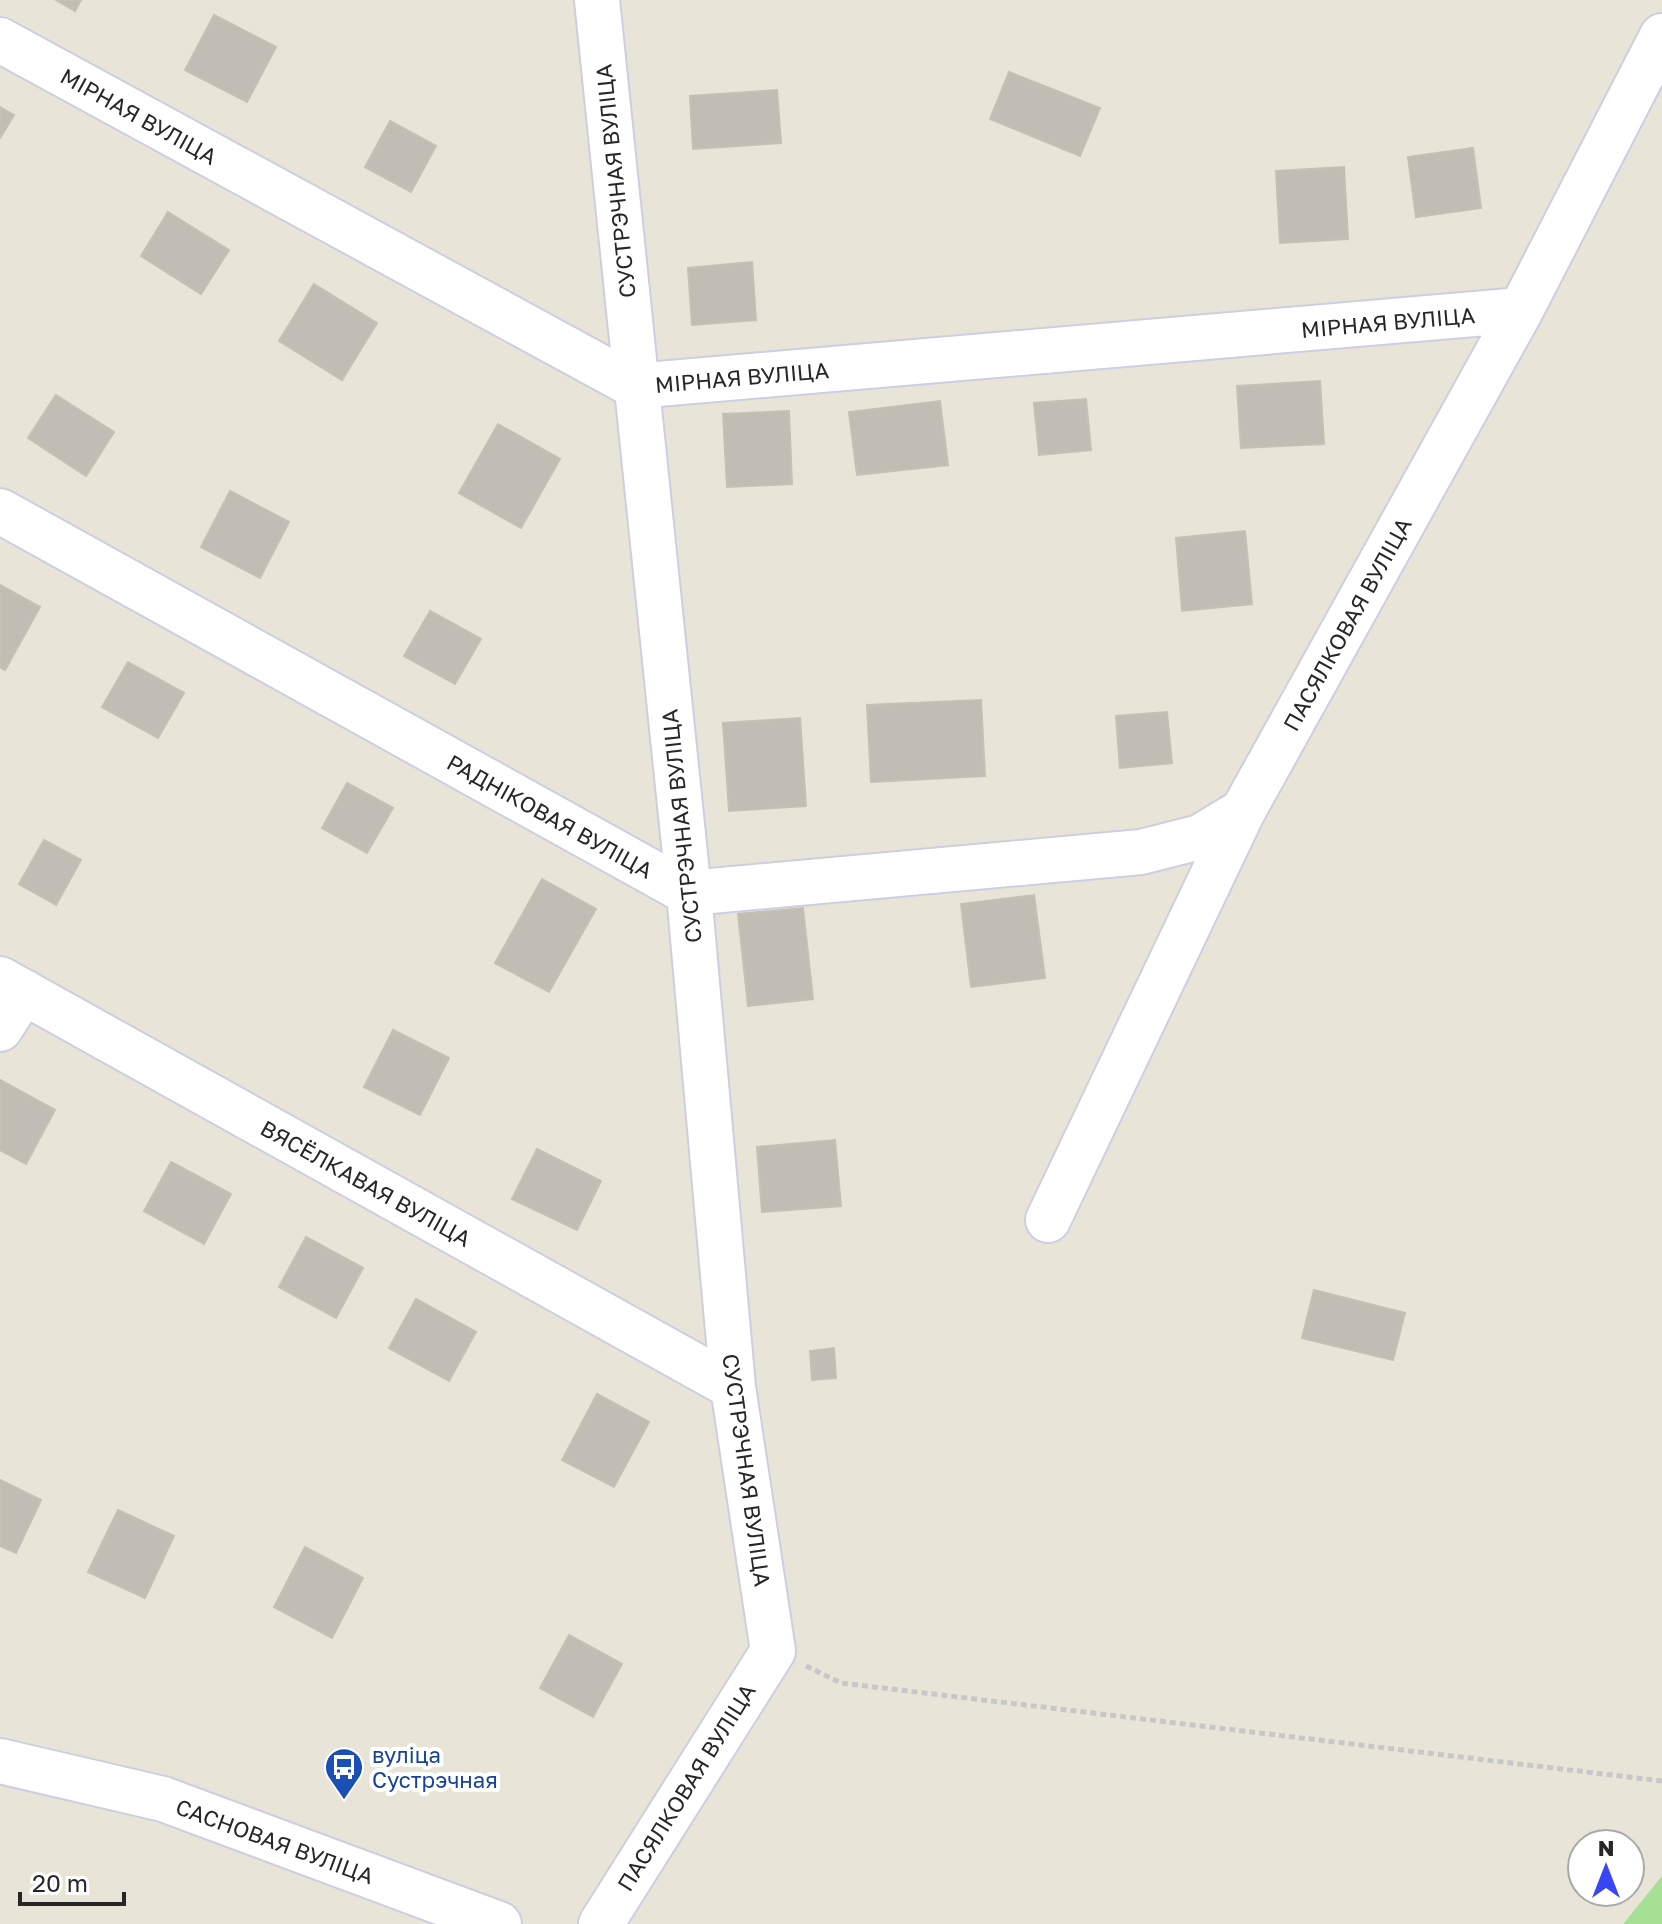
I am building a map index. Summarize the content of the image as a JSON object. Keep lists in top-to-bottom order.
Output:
{
  "streets": {
    "street": [
      "МІРНАЯ ВУЛІЦА",
      "СУСТРЭЧНАЯ ВУЛІЦА",
      "ПАСЯЛКОВАЯ ВУЛІЦА",
      "РАДНІКОВАЯ ВУЛІЦА",
      "ВЯСЁЛКАВАЯ ВУЛІЦА",
      "САСНОВАЯ ВУЛІЦА"
    ]
  },
  "crossings": [
    ["МІРНАЯ ВУЛІЦА", "СУСТРЭЧНАЯ ВУЛІЦА"],
    ["МІРНАЯ ВУЛІЦА", "ПАСЯЛКОВАЯ ВУЛІЦА"],
    ["СУСТРЭЧНАЯ ВУЛІЦА", "ПАСЯЛКОВАЯ ВУЛІЦА"],
    ["СУСТРЭЧНАЯ ВУЛІЦА", "РАДНІКОВАЯ ВУЛІЦА"],
    ["СУСТРЭЧНАЯ ВУЛІЦА", "ВЯСЁЛКАВАЯ ВУЛІЦА"]
  ],
  "places": {
    "bus stop": ["вуліца Сустрэчная"]
  },
  "scale_bar": "20 m",
  "north": "top"
}
